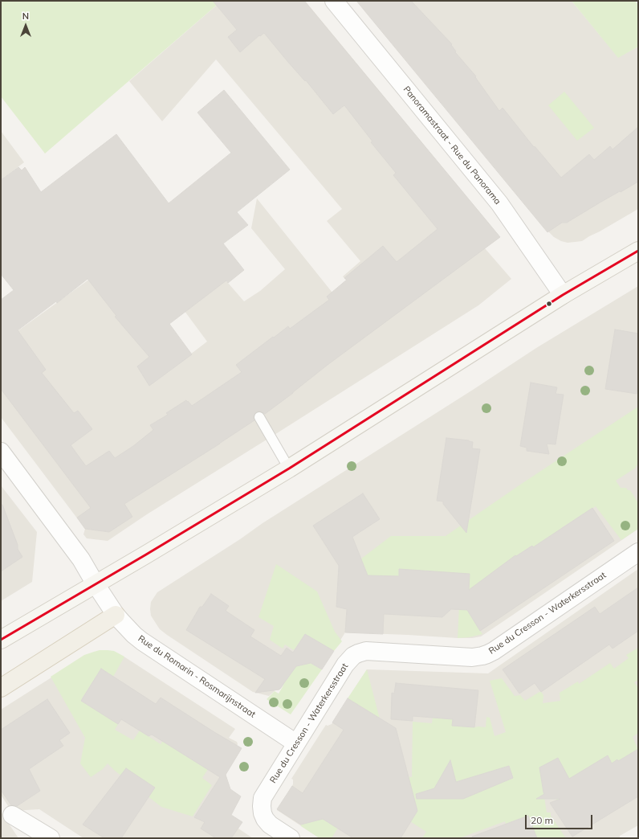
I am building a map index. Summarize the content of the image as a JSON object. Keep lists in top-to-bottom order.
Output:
{
  "streets": {
    "street": ["Panoramastraat - Rue du Panorama", "Rue du Cresson - Waterkersstraat", "Rue du Romarin - Rosmarijnstraat"]
  },
  "crossings": [
    ["Rue du Cresson - Waterkersstraat", "Rue du Romarin - Rosmarijnstraat"]
  ],
  "scale_bar": "20 m",
  "north": "top"
}
